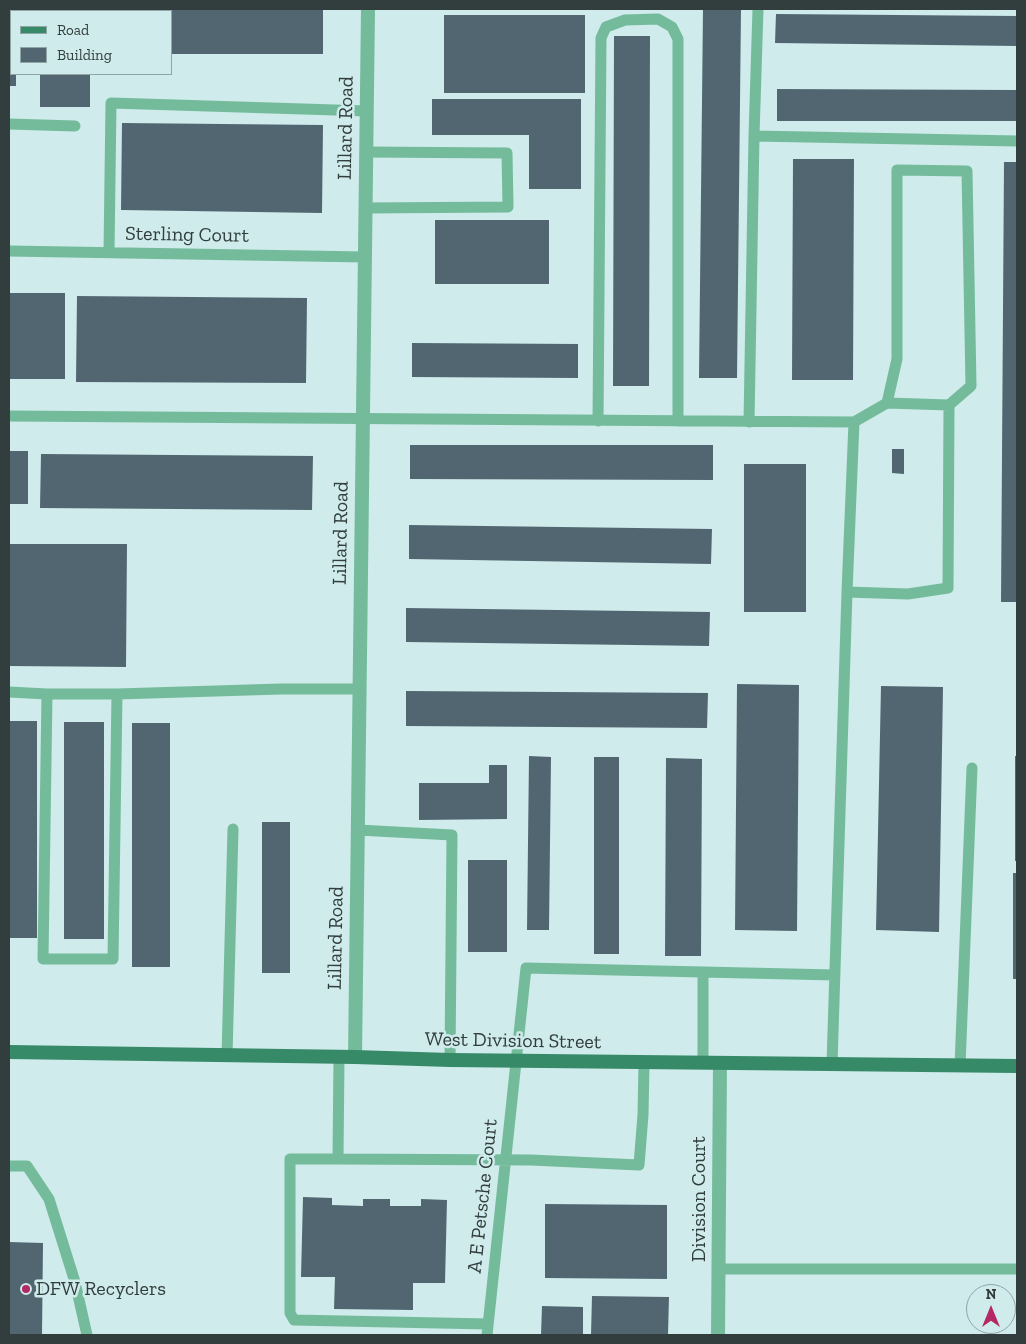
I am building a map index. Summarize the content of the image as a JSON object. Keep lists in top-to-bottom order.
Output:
{
  "streets": {
    "main road": ["West Division Street"],
    "street": ["Lillard Road", "Division Court"],
    "lane": ["Sterling Court", "A E Petsche Court"]
  },
  "crossings": [
    ["Lillard Road", "Sterling Court"],
    ["Lillard Road", "West Division Street"],
    ["West Division Street", "A E Petsche Court"],
    ["West Division Street", "Division Court"]
  ],
  "places": ["DFW Recyclers"],
  "legend": ["Road", "Building"],
  "north": "top"
}
